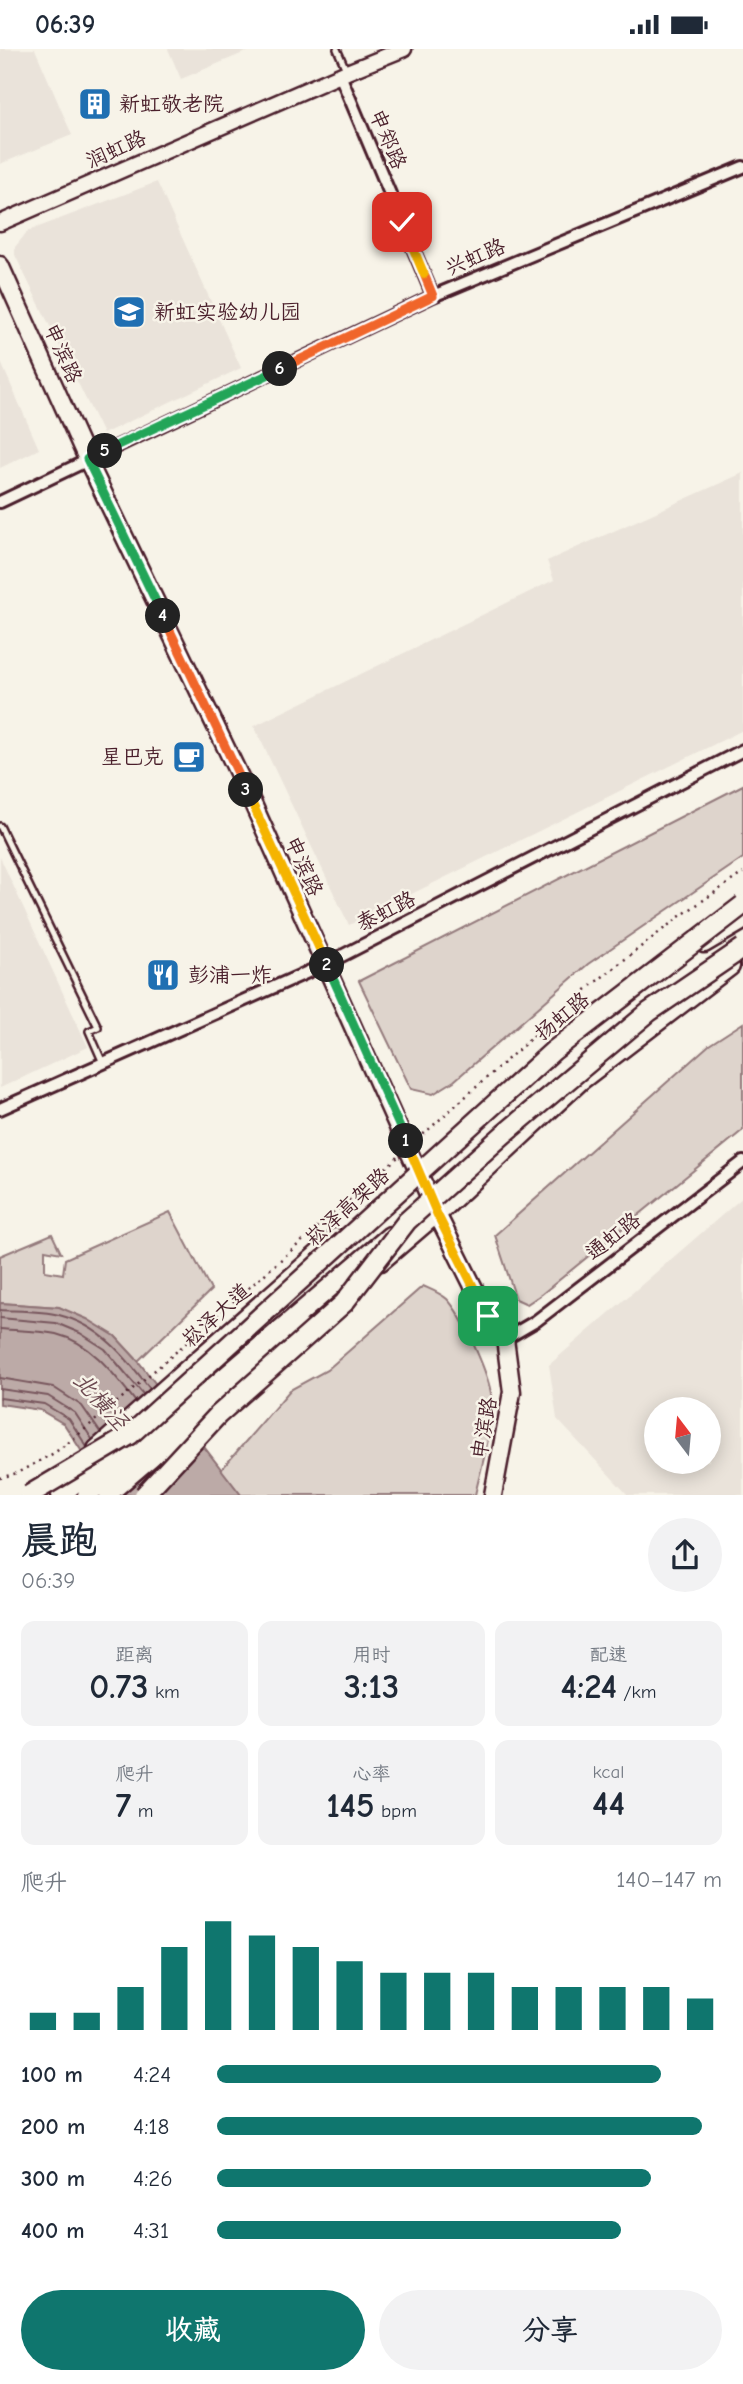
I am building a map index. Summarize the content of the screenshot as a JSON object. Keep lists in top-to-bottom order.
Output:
{
  "streets": {
    "main road": [
      "申滨路",
      "扬虹路",
      "崧泽高架路",
      "崧泽大道"
    ],
    "street": [
      "申郑路",
      "润虹路",
      "兴虹路",
      "泰虹路",
      "通虹路"
    ]
  },
  "crossings": [
    ["申郑路", "润虹路"],
    ["申郑路", "兴虹路"],
    ["兴虹路", "申滨路"],
    ["申滨路", "泰虹路"],
    ["申滨路", "扬虹路"],
    ["申滨路", "通虹路"],
    ["申滨路", "崧泽大道"],
    ["扬虹路", "崧泽大道"]
  ],
  "water": ["北横泾"],
  "places": {
    "building": ["新虹敬老院"],
    "school or university": ["新虹实验幼儿园"],
    "cafe": ["星巴克"],
    "restaurant": ["彭浦一炸"]
  },
  "north": "top",
  "page": {
    "status": "06:39",
    "pins": [
      "6",
      "5",
      "4",
      "3",
      "2",
      "1"
    ],
    "heading": ["晨跑", "06:39"],
    "stats": [
      ["距离", "0.73 km"],
      ["用时", "3:13"],
      ["配速", "4:24 /km"],
      ["爬升", "7 m"],
      ["心率", "145 bpm"],
      ["kcal", "44"]
    ],
    "chart": ["爬升", "140–147 m"],
    "list": [
      {
        "name": "100 m",
        "note": "4:24"
      },
      {
        "name": "200 m",
        "note": "4:18"
      },
      {
        "name": "300 m",
        "note": "4:26"
      },
      {
        "name": "400 m",
        "note": "4:31"
      }
    ],
    "buttons": ["收藏", "分享"]
  }
}
